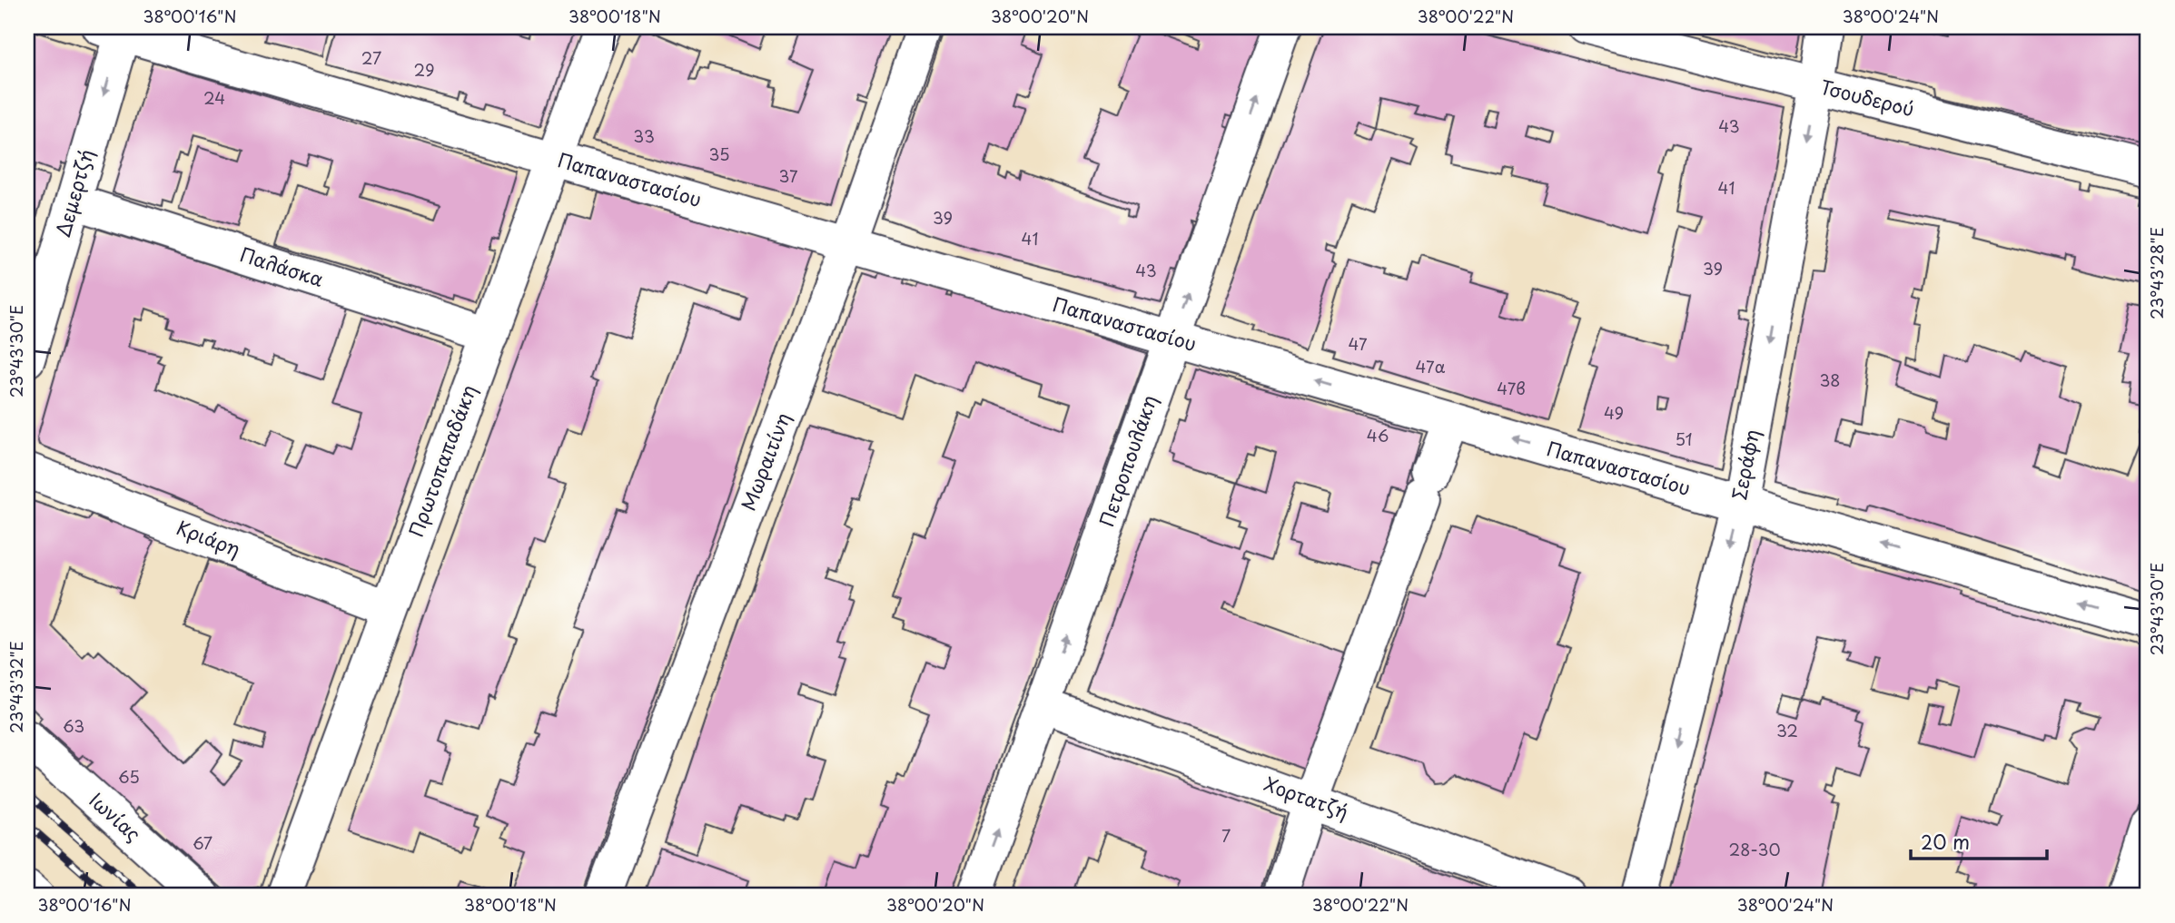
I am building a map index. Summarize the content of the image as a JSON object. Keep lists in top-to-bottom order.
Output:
{
  "streets": {
    "street": [
      "Τσουδερού",
      "Παπαναστασίου",
      "Δεμερτζή",
      "Παλάσκα",
      "Πρωτοπαπαδάκη",
      "Πετροπουλάκη",
      "Μωραιτίνη",
      "Σεράφη",
      "Κριάρη",
      "Χορτατζή",
      "Ιωνίας"
    ]
  },
  "crossings": [
    ["Τσουδερού", "Σεράφη"],
    ["Παπαναστασίου", "Δεμερτζή"],
    ["Παπαναστασίου", "Πρωτοπαπαδάκη"],
    ["Παπαναστασίου", "Πετροπουλάκη"],
    ["Παπαναστασίου", "Μωραιτίνη"],
    ["Παπαναστασίου", "Σεράφη"],
    ["Δεμερτζή", "Παλάσκα"],
    ["Παλάσκα", "Πρωτοπαπαδάκη"],
    ["Πρωτοπαπαδάκη", "Κριάρη"],
    ["Πετροπουλάκη", "Χορτατζή"]
  ],
  "one_way": ["Παπαναστασίου", "Δεμερτζή", "Σεράφη"],
  "house_numbers": [
    "27",
    "29",
    "24",
    "43",
    "33",
    "35",
    "37",
    "41",
    "39",
    "41",
    "39",
    "43",
    "47",
    "47α",
    "38",
    "47β",
    "49",
    "46",
    "51",
    "63",
    "32",
    "65",
    "7",
    "67",
    "28-30"
  ],
  "scale_bar": "20 m",
  "coordinates": [
    "38°00'16\"N",
    "38°00'18\"N",
    "38°00'20\"N",
    "38°00'22\"N",
    "38°00'24\"N",
    "23°43'28\"E",
    "23°43'30\"E",
    "23°43'32\"E"
  ]
}
